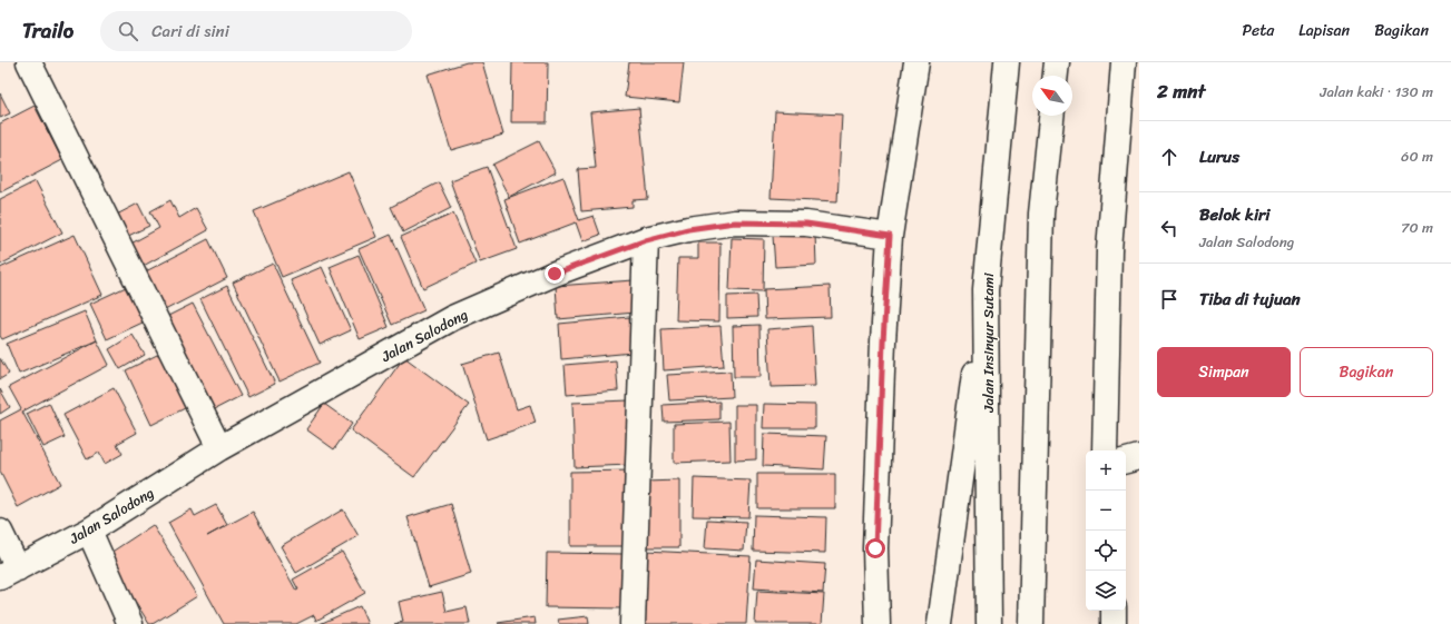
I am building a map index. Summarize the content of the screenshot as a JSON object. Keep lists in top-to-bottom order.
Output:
{
  "streets": {
    "main road": ["Jalan Salodong", "Jalan Insinyur Sutami"]
  },
  "north": "top left",
  "page": {
    "header": "Trailo",
    "search": "Cari di sini",
    "nav": ["Peta", "Lapisan", "Bagikan"],
    "heading": ["2 mnt", "Jalan kaki · 130 m"],
    "list": [
      ["Lurus", "60 m"],
      ["Belok kiri", "Jalan Salodong", "70 m"],
      "Tiba di tujuan"
    ],
    "buttons": ["Simpan", "Bagikan"],
    "map_buttons": ["+", "−"]
  }
}
